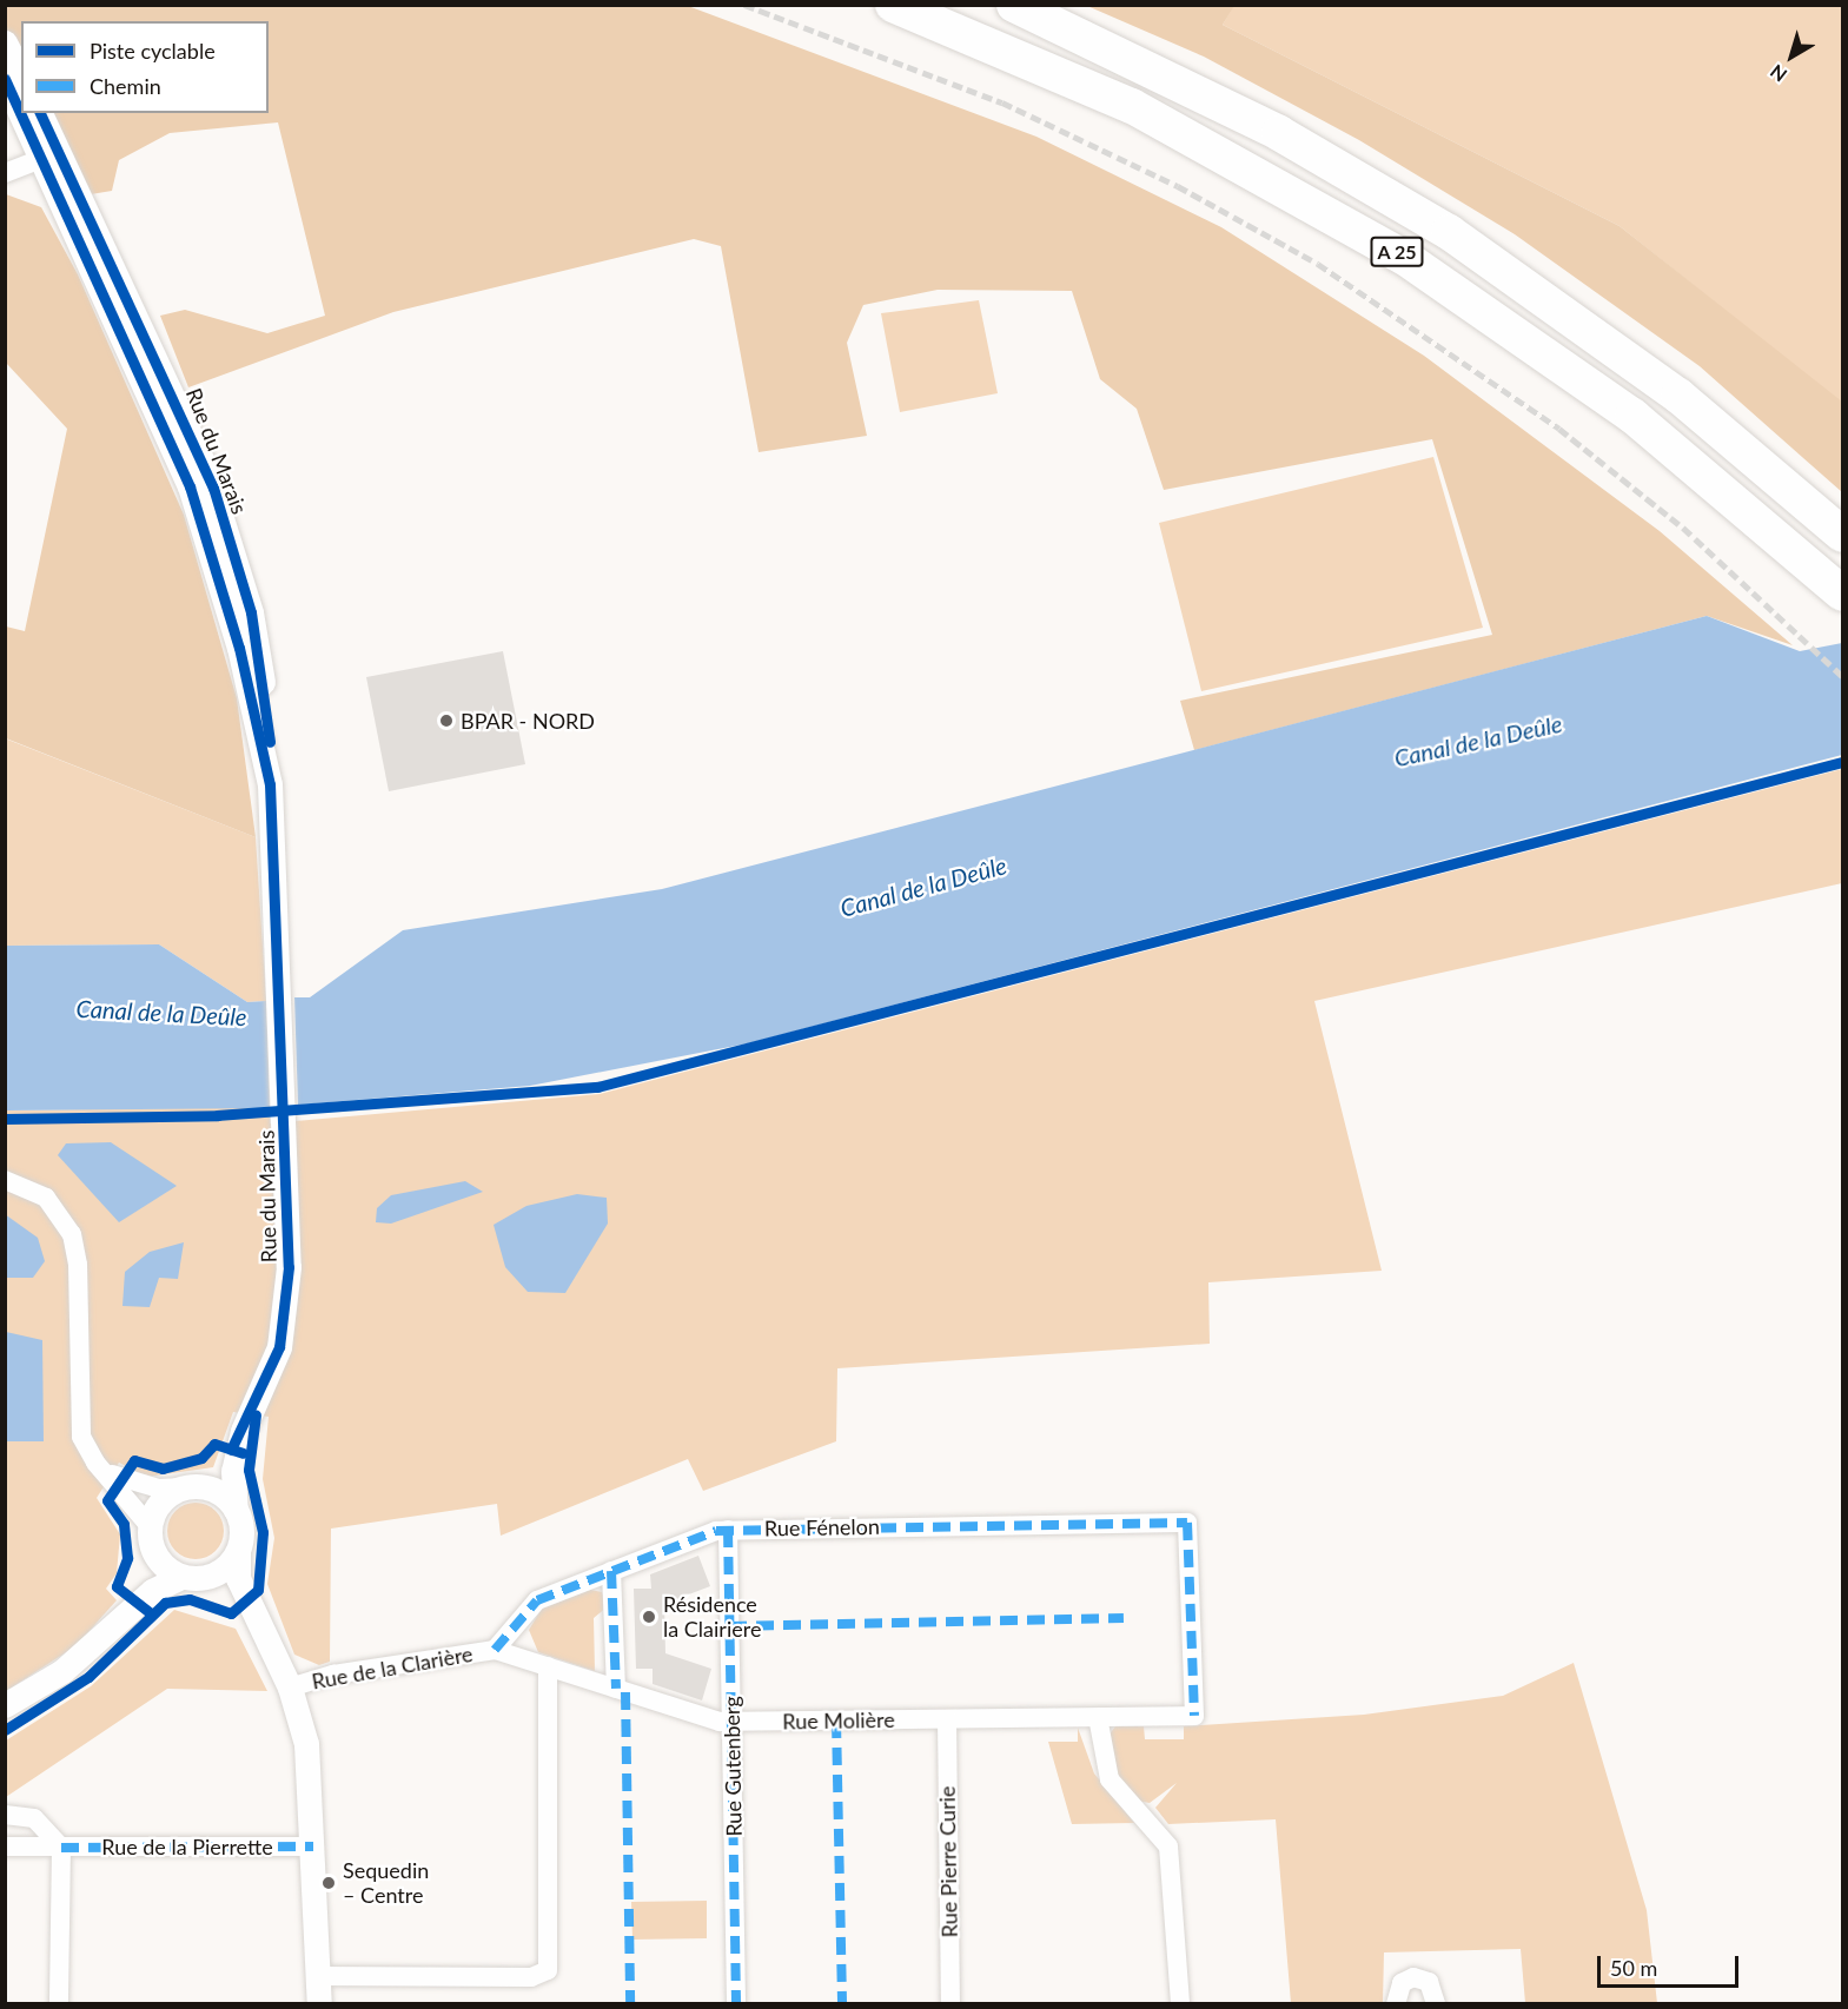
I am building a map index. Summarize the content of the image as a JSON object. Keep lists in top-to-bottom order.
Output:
{
  "streets": {
    "highway": ["A 25"],
    "street": [
      "Rue du Marais",
      "Rue Fénelon",
      "Rue de la Clarière",
      "Rue Molière",
      "Rue Gutenberg",
      "Rue de la Pierrette",
      "Rue Pierre Curie"
    ]
  },
  "crossings": [
    ["Rue Fénelon", "Rue de la Clarière"],
    ["Rue Fénelon", "Rue Molière"],
    ["Rue Fénelon", "Rue Gutenberg"],
    ["Rue de la Clarière", "Rue Molière"],
    ["Rue Molière", "Rue Gutenberg"],
    ["Rue Molière", "Rue Pierre Curie"]
  ],
  "water": ["Canal de la Deûle"],
  "places": ["BPAR - NORD", "Résidence la Clairiere", "Sequedin – Centre"],
  "legend": ["Piste cyclable", "Chemin"],
  "scale_bar": "50 m",
  "north": "bottom left"
}
